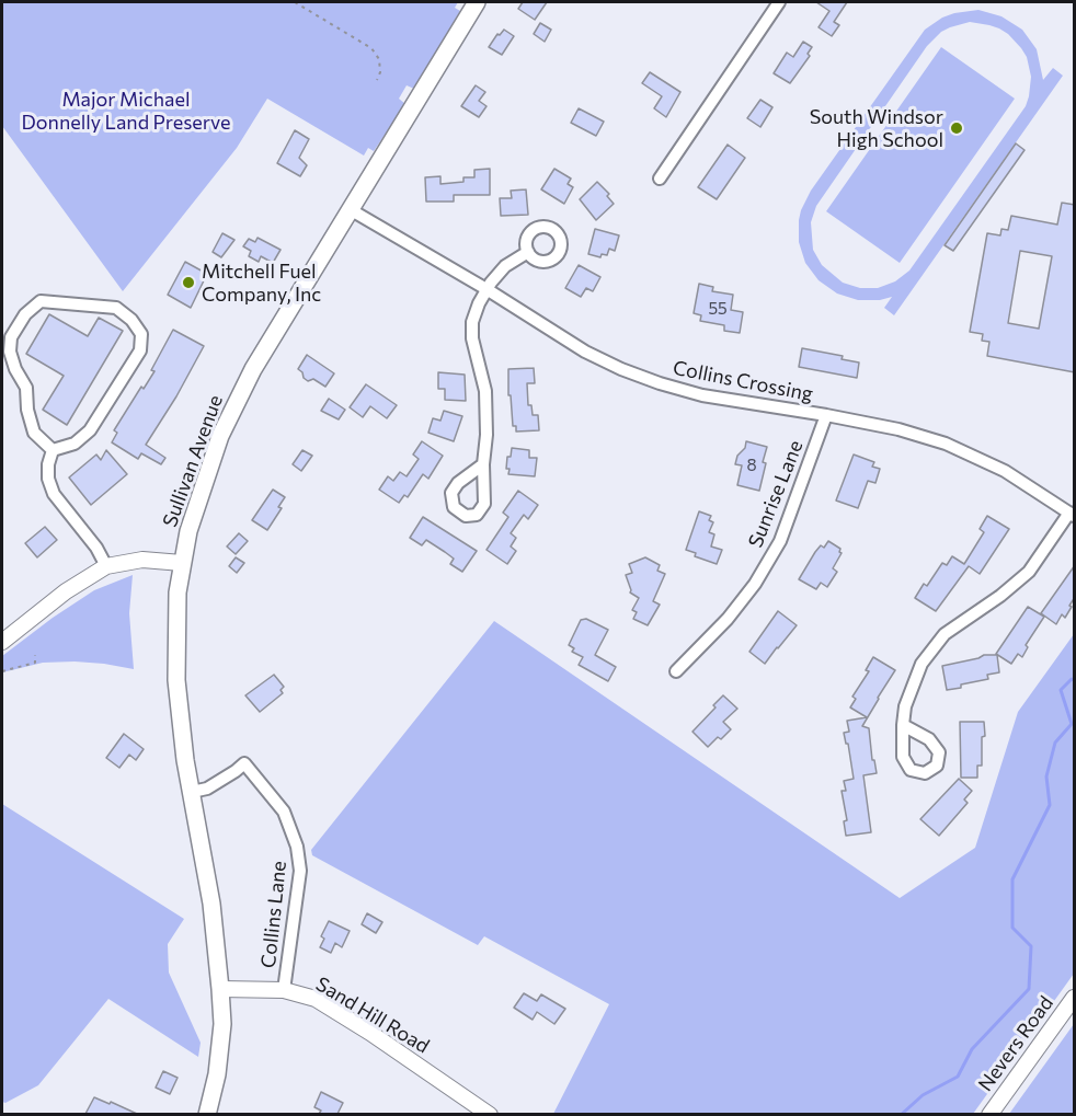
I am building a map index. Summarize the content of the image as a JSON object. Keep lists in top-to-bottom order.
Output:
{
  "streets": {
    "main road": ["Sullivan Avenue"],
    "street": [
      "Collins Crossing",
      "Sunrise Lane",
      "Collins Lane",
      "Sand Hill Road",
      "Nevers Road"
    ]
  },
  "crossings": [
    ["Collins Crossing", "Sullivan Avenue"],
    ["Collins Crossing", "Sunrise Lane"],
    ["Sullivan Avenue", "Collins Lane"],
    ["Sullivan Avenue", "Sand Hill Road"],
    ["Collins Lane", "Sand Hill Road"]
  ],
  "parks": ["Major Michael Donnelly Land Preserve"],
  "places": ["South Windsor High School", "Mitchell Fuel Company, Inc"],
  "house_numbers": ["55", "8"]
}
